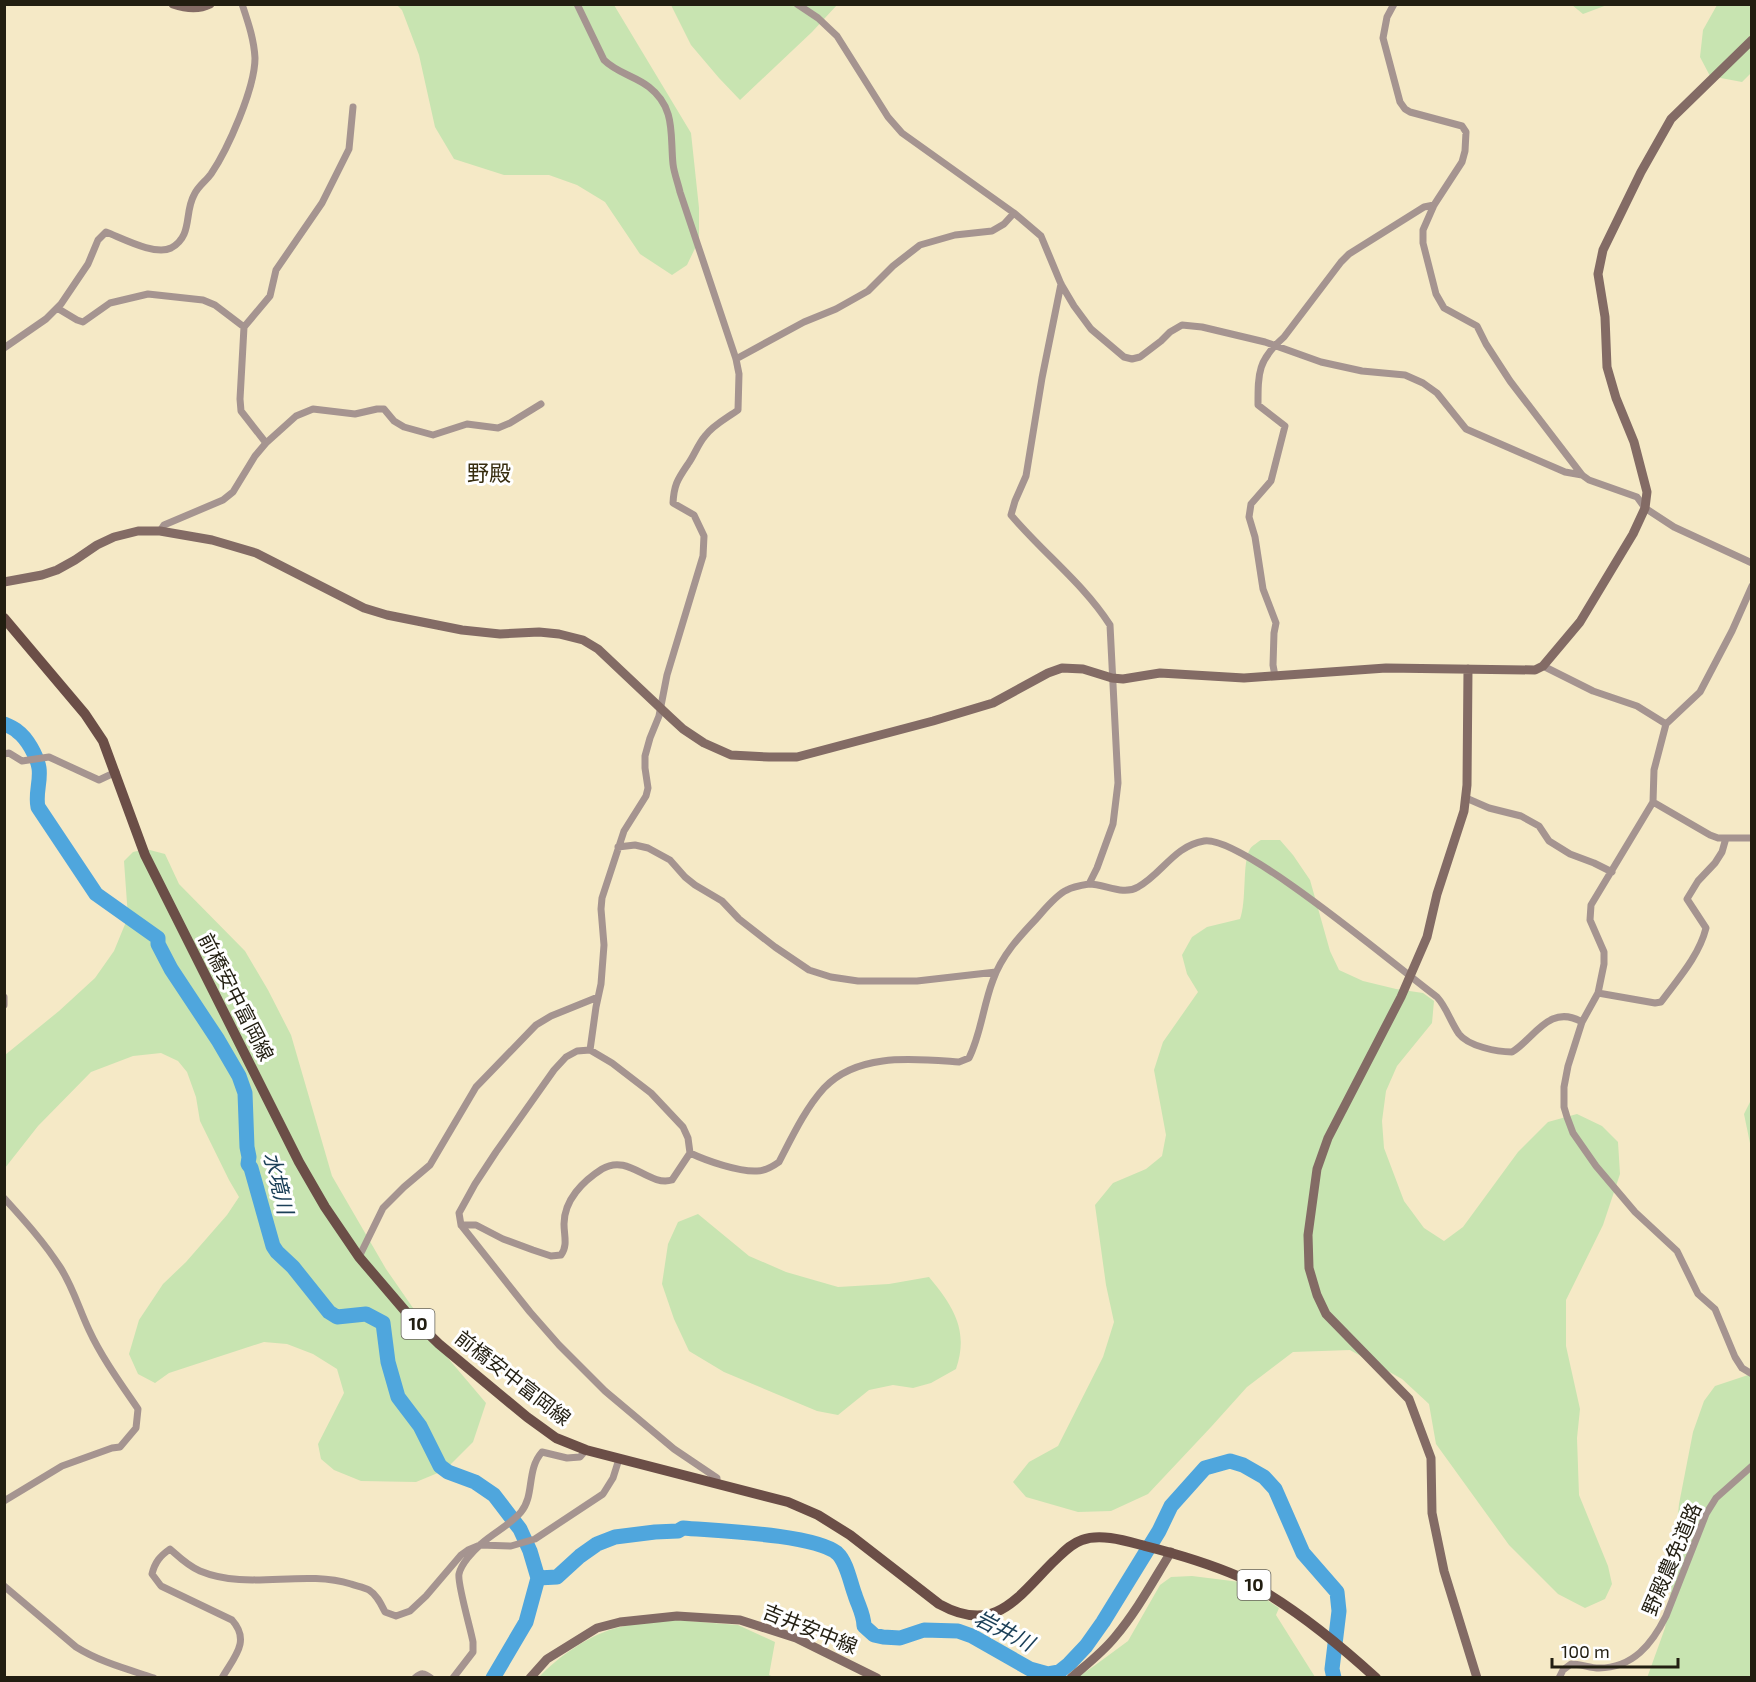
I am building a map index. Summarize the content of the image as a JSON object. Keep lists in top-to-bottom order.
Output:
{
  "streets": {
    "main road": ["前橋安中富岡線", "10"],
    "street": ["野殿農免道路", "吉井安中線"]
  },
  "crossings": [
    ["前橋安中富岡線", "10"]
  ],
  "districts": ["野殿"],
  "water": ["水境川", "岩井川"],
  "scale_bar": "100 m"
}
